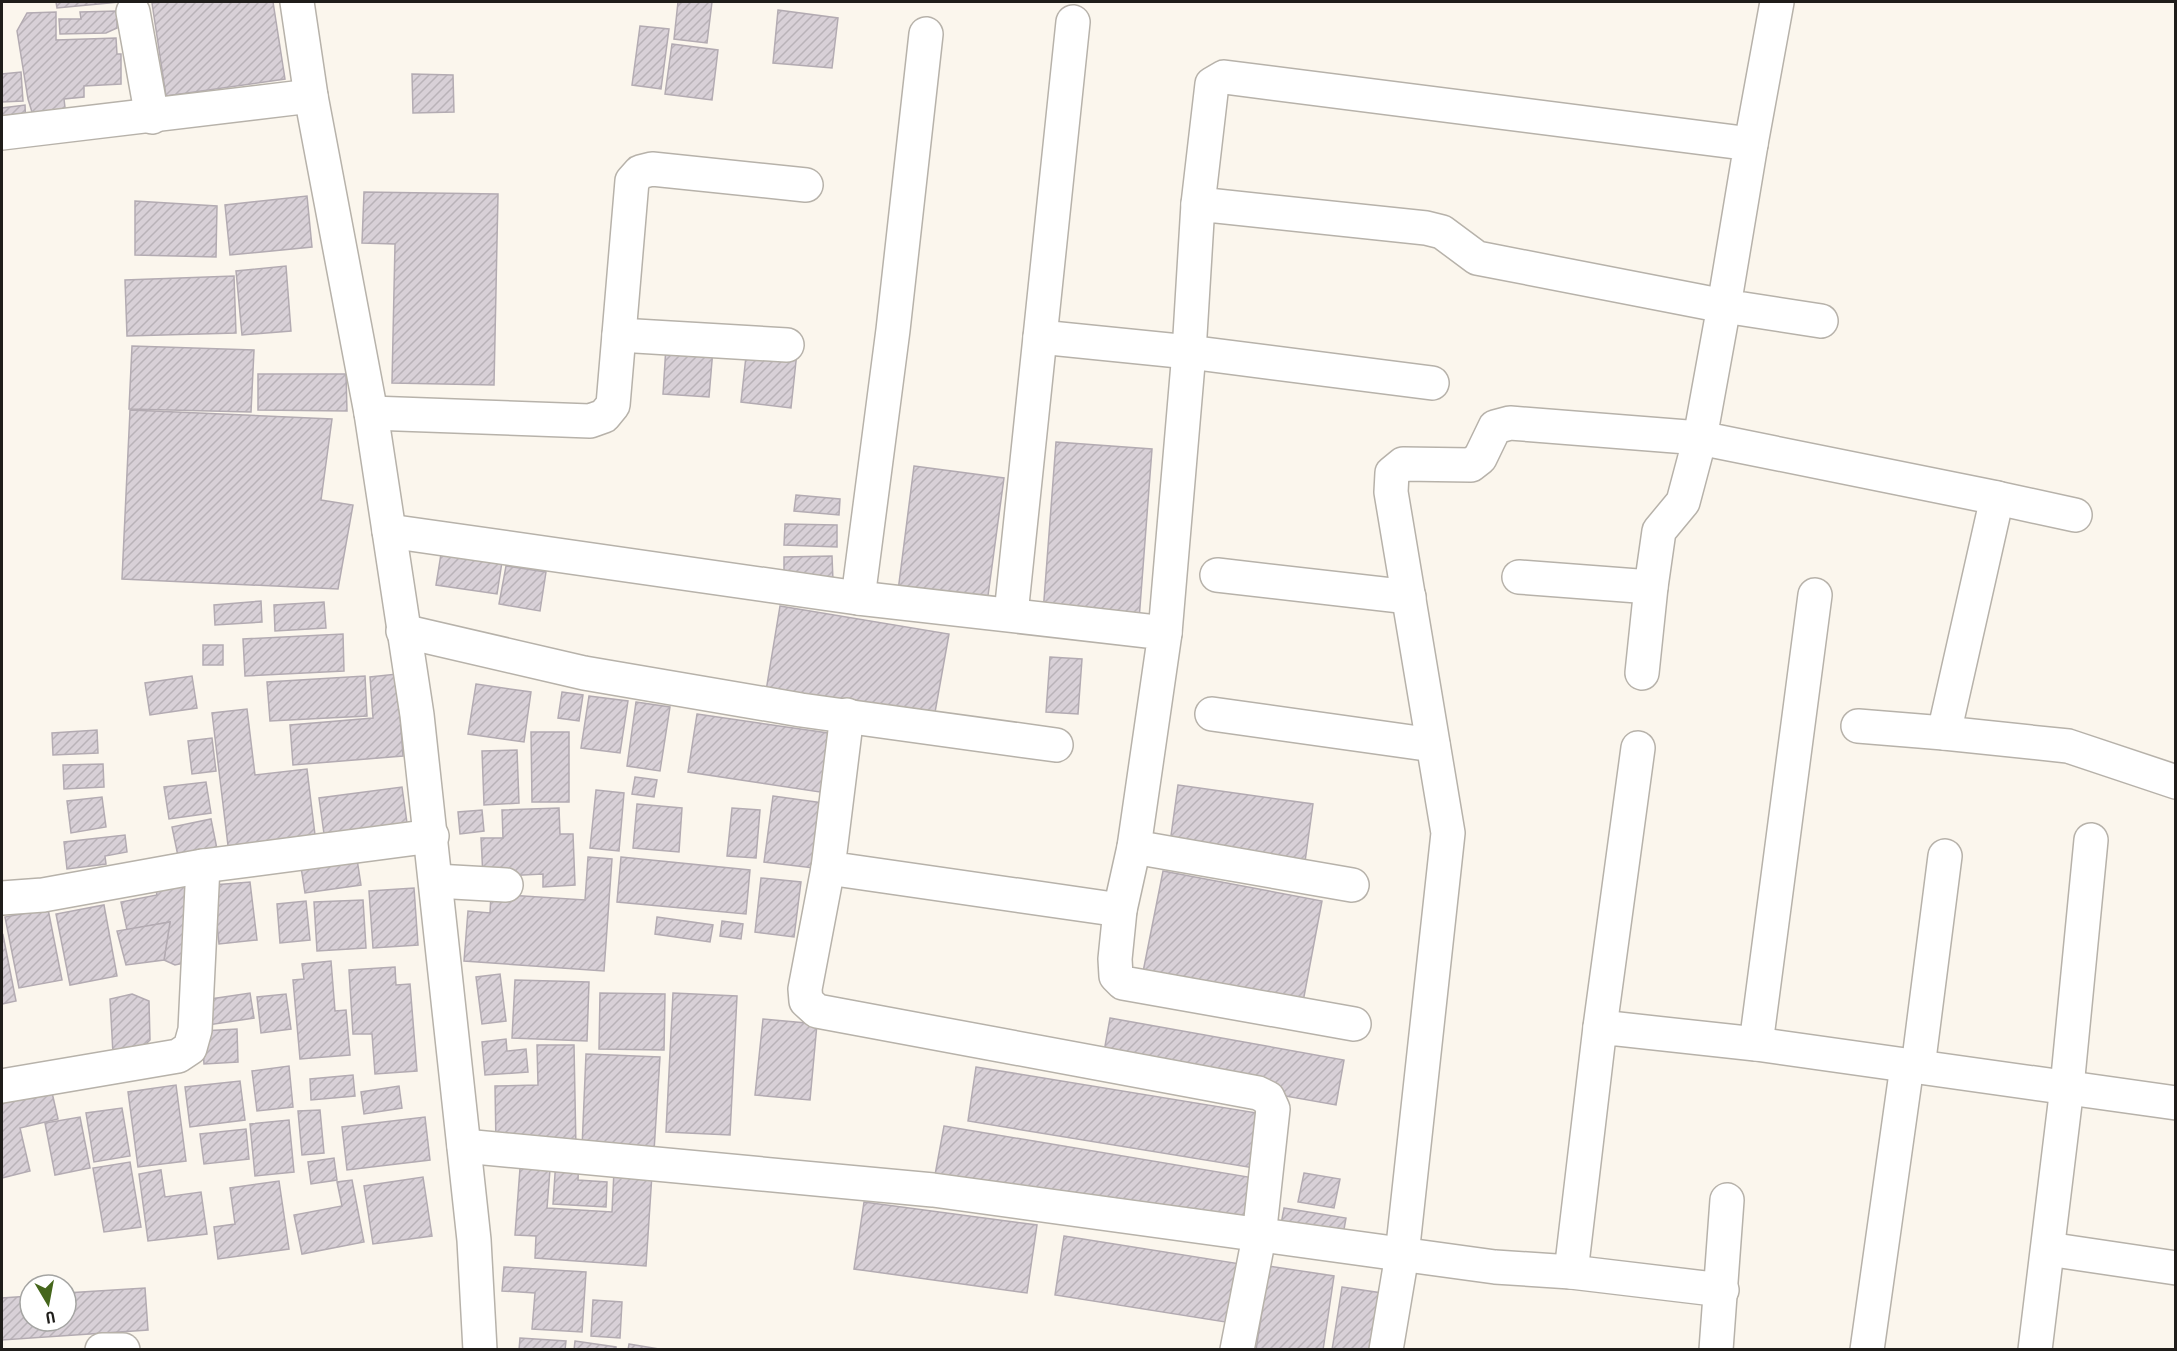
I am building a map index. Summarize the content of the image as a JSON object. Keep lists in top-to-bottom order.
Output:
{
  "north": "bottom"
}
